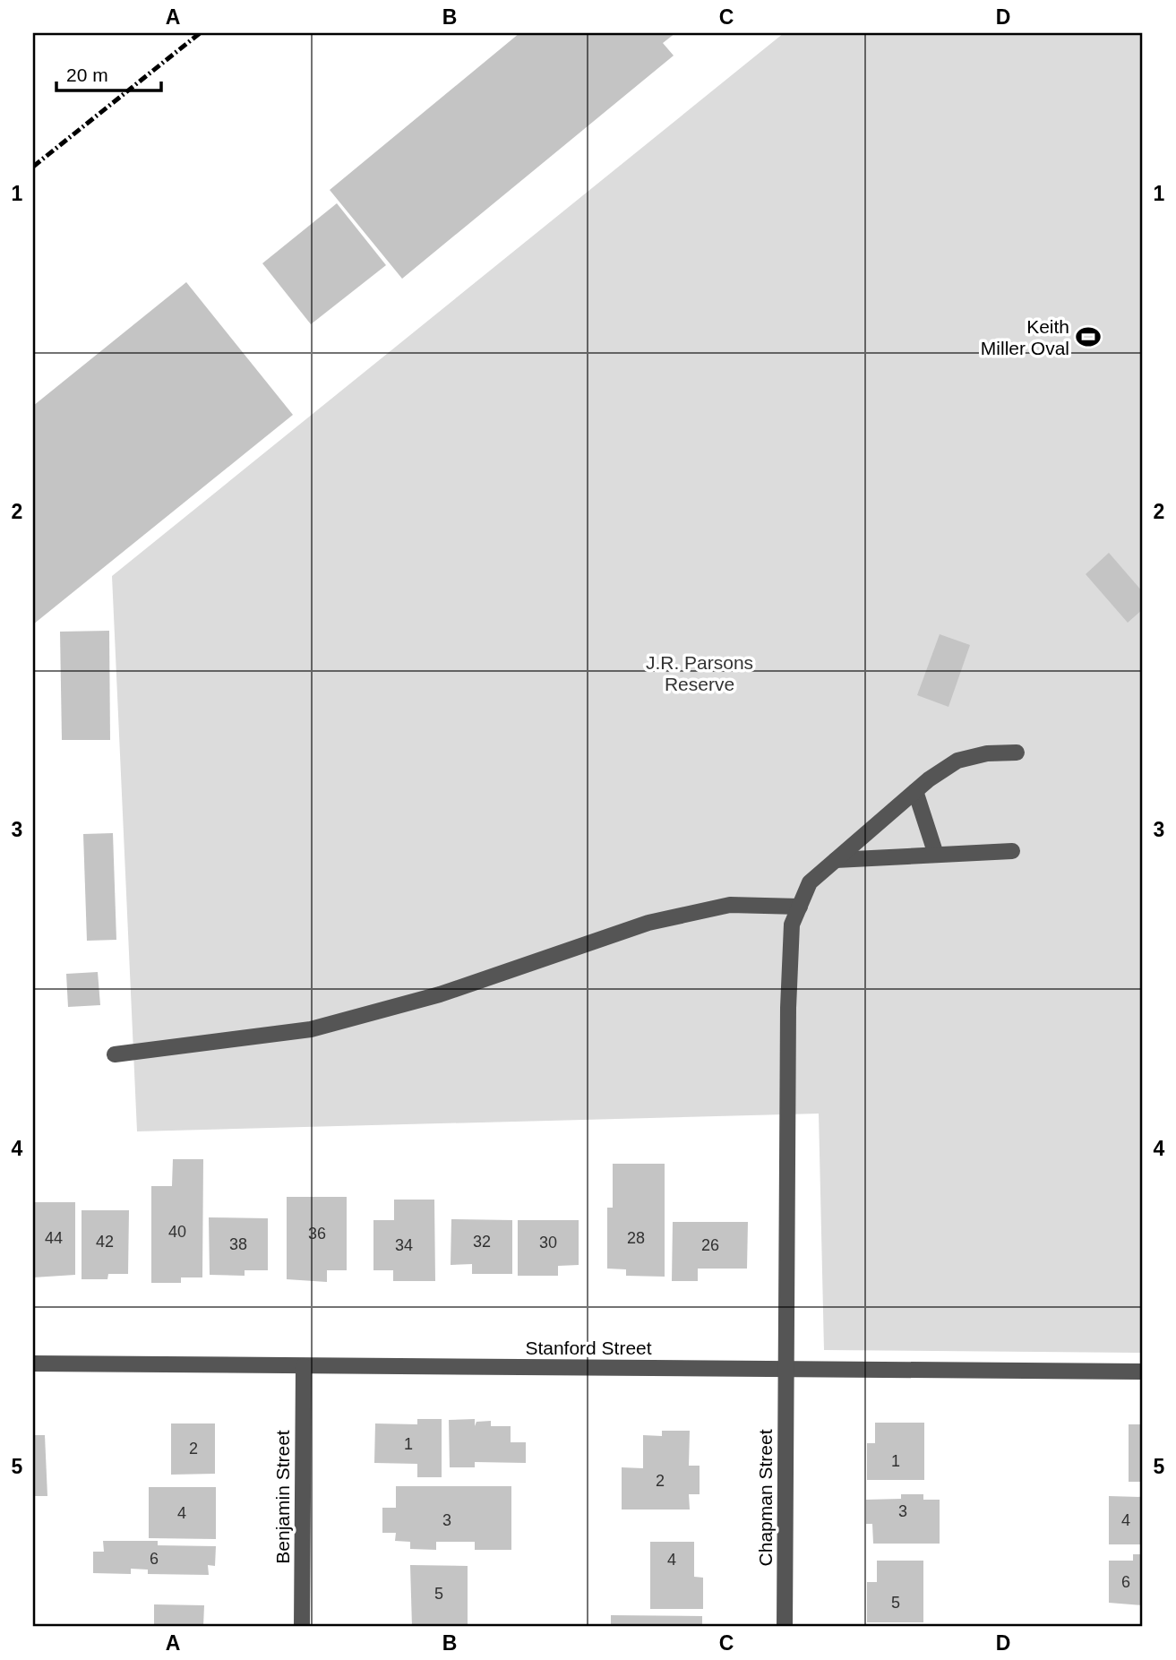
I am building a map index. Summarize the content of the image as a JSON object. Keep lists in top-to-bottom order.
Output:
{
  "streets": {
    "street": ["Stanford Street", "Benjamin Street", "Chapman Street"]
  },
  "crossings": [
    ["Stanford Street", "Benjamin Street"],
    ["Stanford Street", "Chapman Street"]
  ],
  "parks": ["J.R. Parsons Reserve"],
  "places": {
    "sports": ["Keith Miller Oval"]
  },
  "house_numbers": [
    "40",
    "36",
    "44",
    "28",
    "42",
    "32",
    "30",
    "38",
    "34",
    "26",
    "1",
    "2",
    "1",
    "2",
    "3",
    "4",
    "3",
    "4",
    "6",
    "4",
    "6",
    "5",
    "5"
  ],
  "scale_bar": "20 m",
  "grid": {
    "columns": [
      "A",
      "B",
      "C",
      "D"
    ],
    "rows": [
      "1",
      "2",
      "3",
      "4",
      "5"
    ]
  }
}
